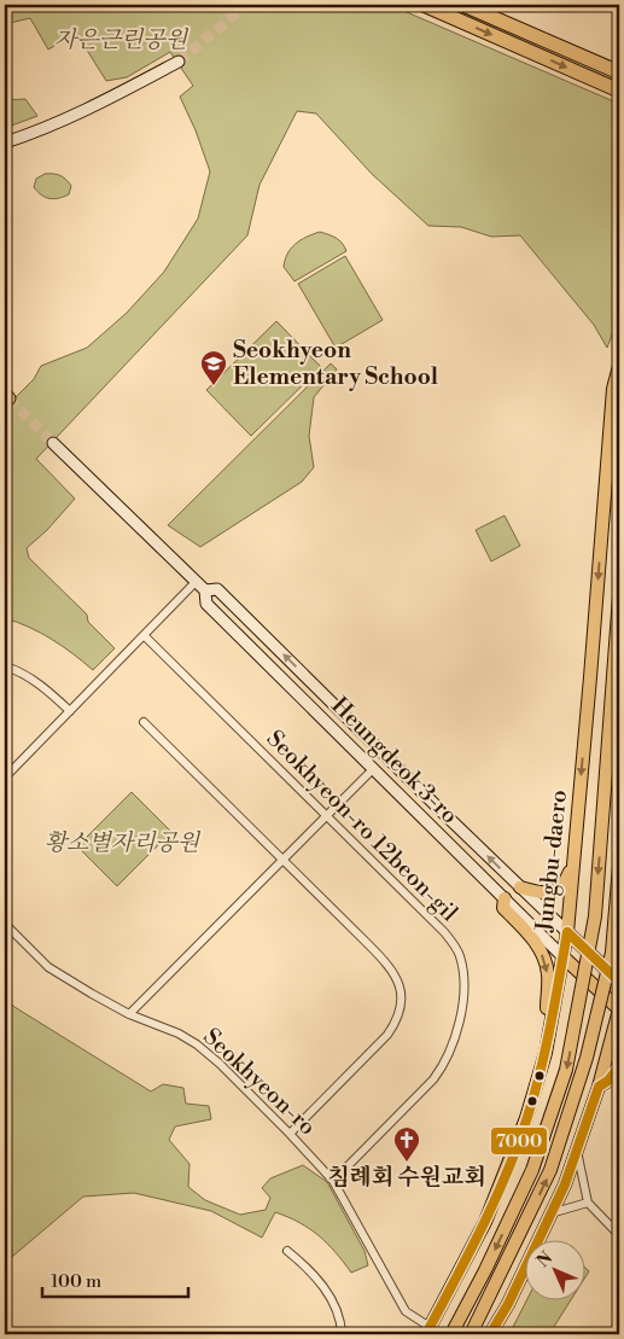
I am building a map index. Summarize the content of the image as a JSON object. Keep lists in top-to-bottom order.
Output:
{
  "streets": {
    "main road": ["Jungbu-daero"],
    "street": ["Heungdeok 3-ro", "Seokhyeon-ro 12beon-gil", "Seokhyeon-ro"]
  },
  "crossings": [
    ["Heungdeok 3-ro", "Jungbu-daero"],
    ["Seokhyeon-ro 12beon-gil", "Seokhyeon-ro"],
    ["Jungbu-daero", "Seokhyeon-ro"]
  ],
  "parks": ["자은근린공원", "황소별자리공원"],
  "places": {
    "school or university": ["Seokhyeon Elementary School"],
    "church": ["침례회 수원교회"]
  },
  "lines": ["transit line 7000"],
  "scale_bar": "100 m",
  "north": "top left"
}
